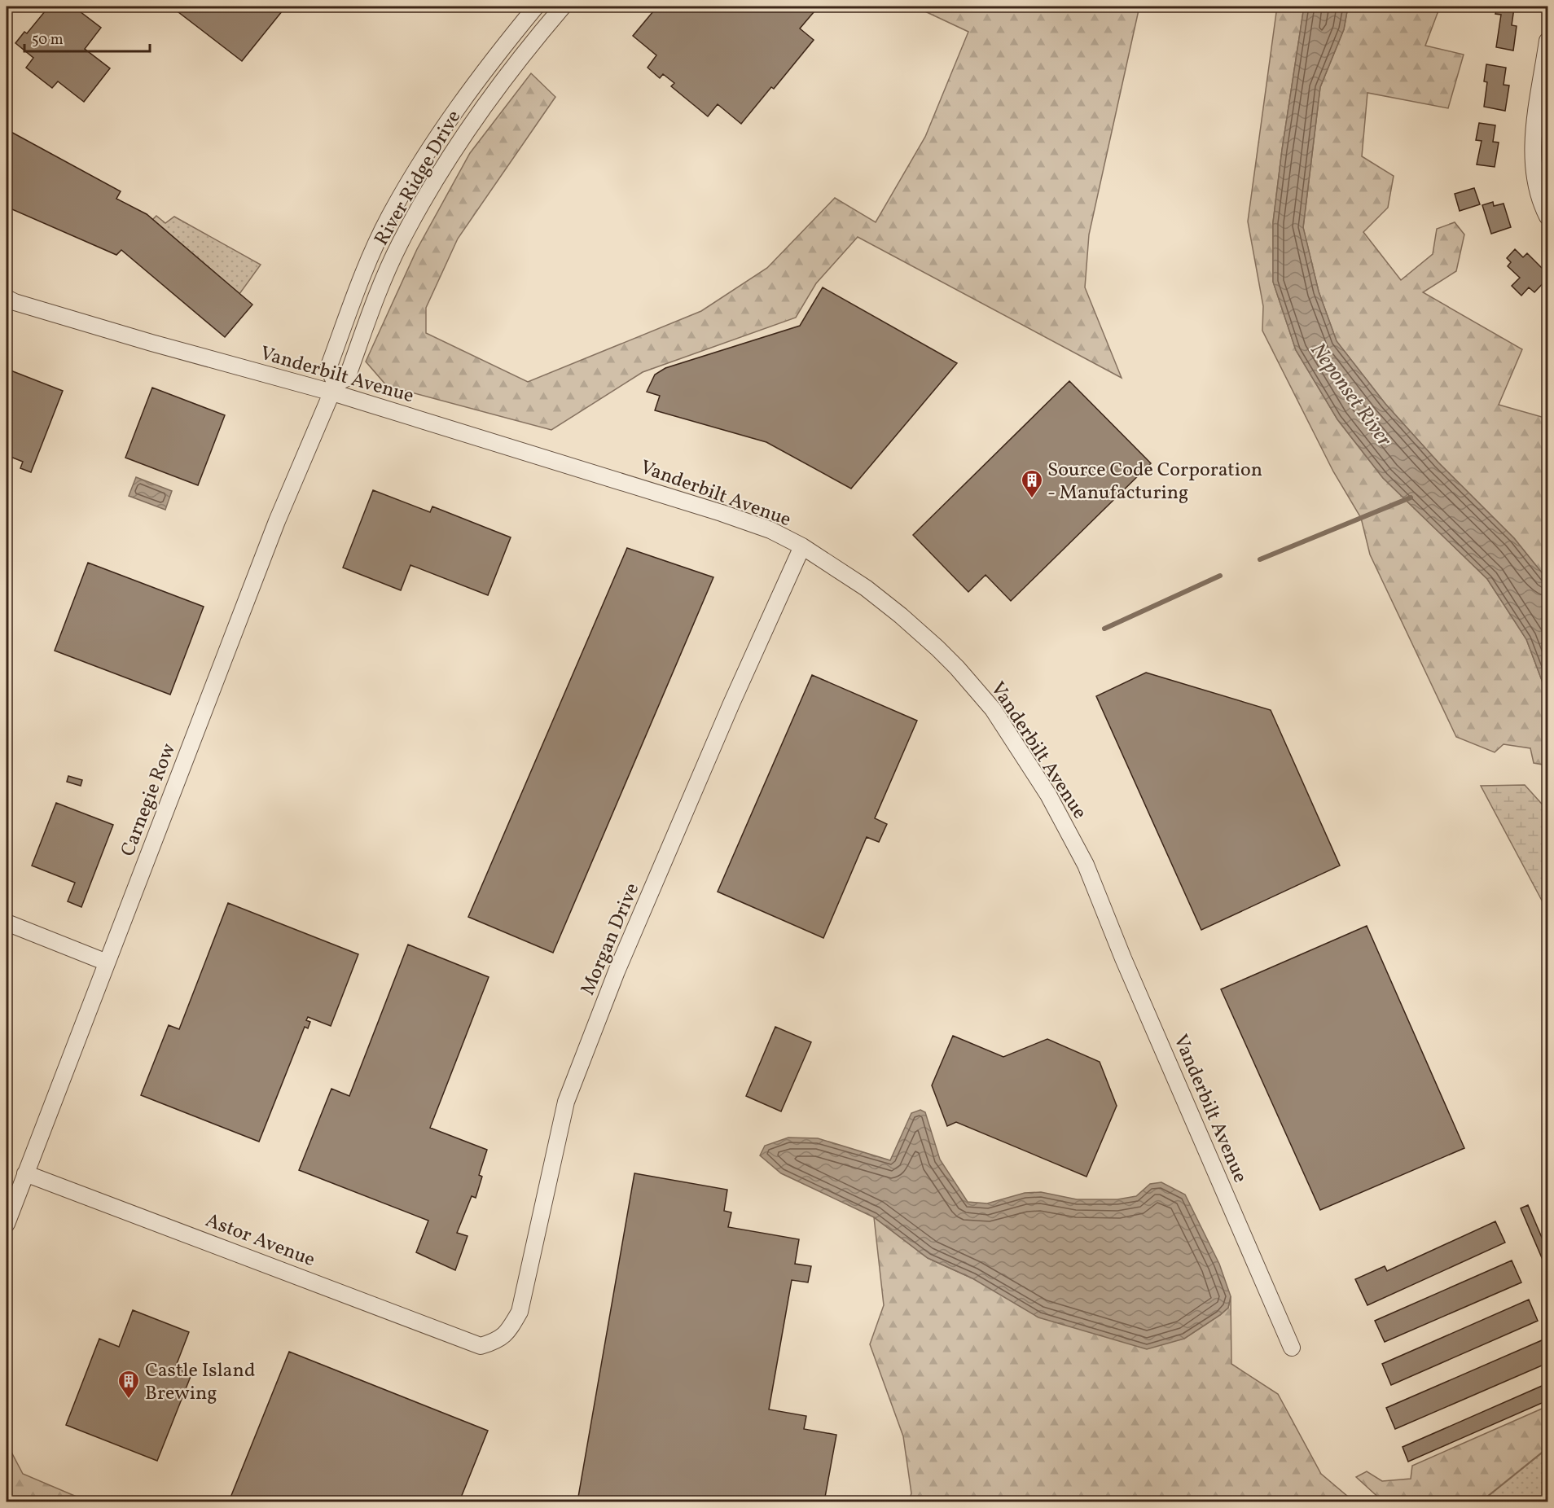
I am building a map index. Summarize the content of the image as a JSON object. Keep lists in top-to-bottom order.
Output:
{
  "streets": {
    "street": [
      "River Ridge Drive",
      "Vanderbilt Avenue",
      "Carnegie Row",
      "Morgan Drive",
      "Astor Avenue"
    ]
  },
  "crossings": [
    ["River Ridge Drive", "Vanderbilt Avenue"],
    ["River Ridge Drive", "Carnegie Row"],
    ["Vanderbilt Avenue", "Carnegie Row"],
    ["Vanderbilt Avenue", "Morgan Drive"],
    ["Carnegie Row", "Astor Avenue"],
    ["Morgan Drive", "Astor Avenue"]
  ],
  "water": ["Neponset River"],
  "places": {
    "building": ["Source Code Corporation - Manufacturing", "Castle Island Brewing"]
  },
  "scale_bar": "50 m"
}
